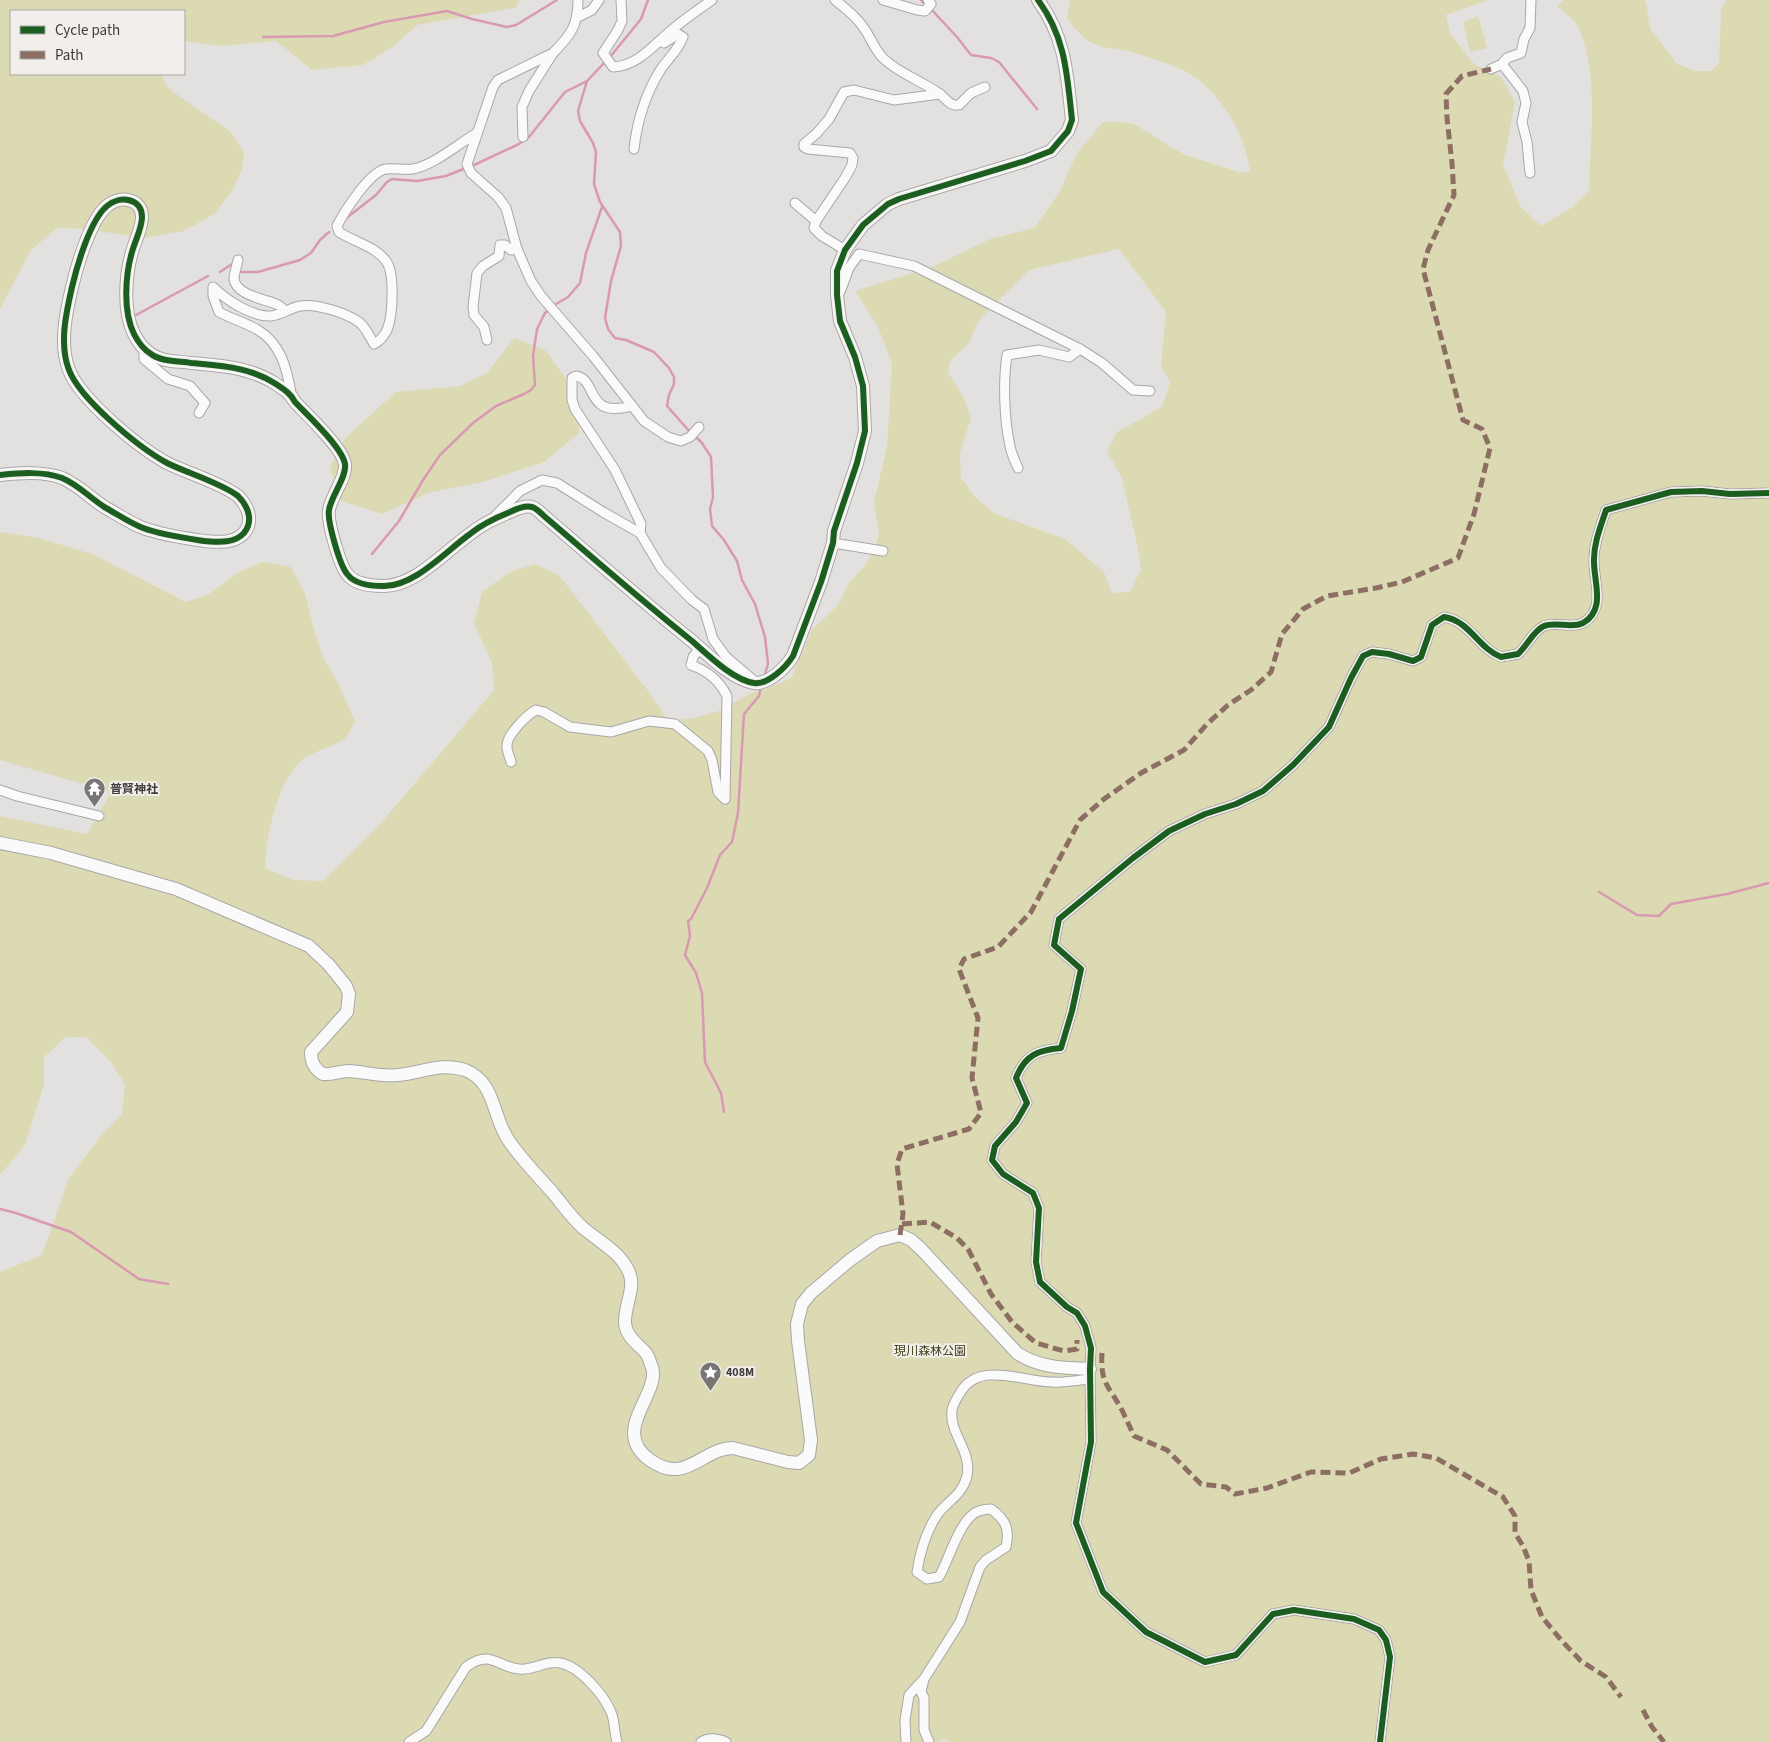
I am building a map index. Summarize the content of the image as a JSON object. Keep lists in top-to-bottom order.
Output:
{
  "parks": ["現川森林公園"],
  "places": {
    "temple": ["普賢神社"],
    "place": ["408M"]
  },
  "legend": ["Cycle path", "Path"]
}
